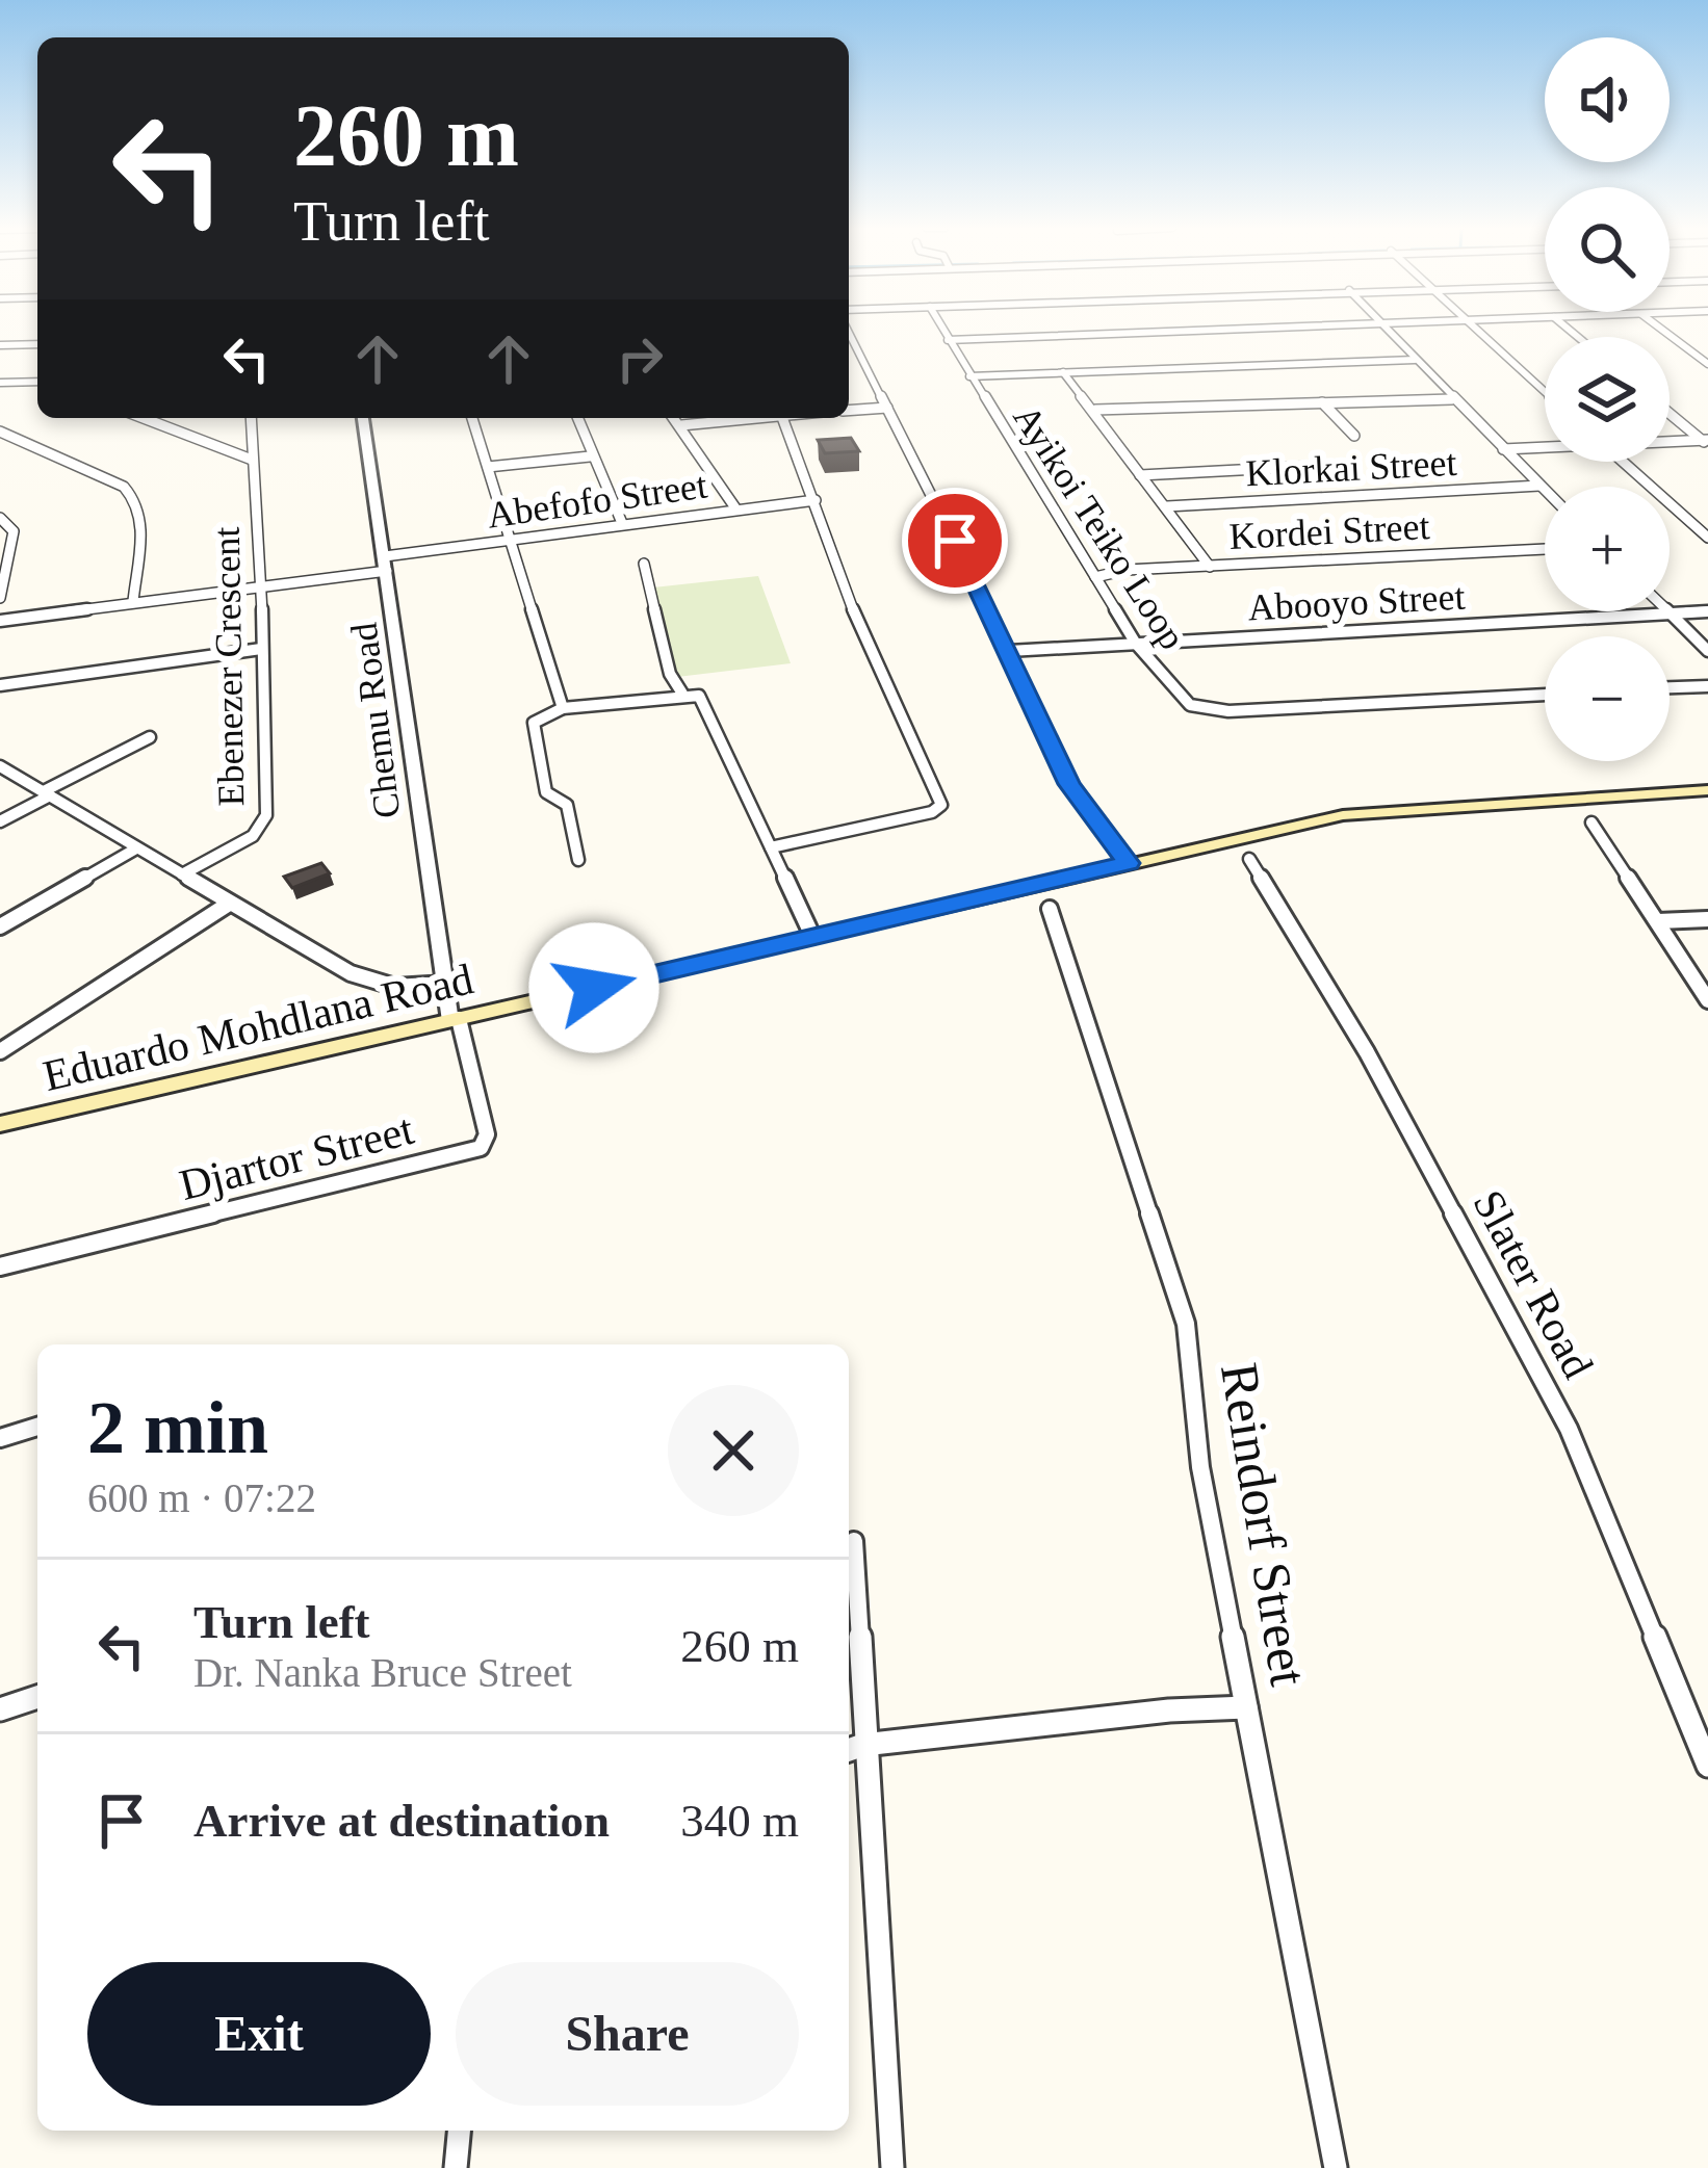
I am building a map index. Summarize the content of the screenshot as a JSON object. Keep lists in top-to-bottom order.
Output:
{
  "streets": {
    "main road": ["Eduardo Mohdlana Road"],
    "street": [
      "Klorkai Street",
      "Abefofo Street",
      "Ayikoi Teiko Loop",
      "Kordei Street",
      "Abooyo Street",
      "Ebenezer Crescent",
      "Chemu Road",
      "Djartor Street",
      "Slater Road",
      "Reindorf Street"
    ]
  },
  "crossings": [
    ["Abefofo Street", "Ebenezer Crescent"],
    ["Abefofo Street", "Chemu Road"],
    ["Ayikoi Teiko Loop", "Kordei Street"],
    ["Ayikoi Teiko Loop", "Abooyo Street"],
    ["Chemu Road", "Eduardo Mohdlana Road"],
    ["Chemu Road", "Djartor Street"],
    ["Eduardo Mohdlana Road", "Djartor Street"]
  ],
  "page": {
    "map_buttons": ["+", "−"],
    "turn": ["260 m", "Turn left"],
    "heading": ["2 min", "600 m · 07:22"],
    "list": [
      {
        "name": "Turn left",
        "note": "Dr. Nanka Bruce Street",
        "value": "260 m"
      },
      {
        "name": "Arrive at destination",
        "value": "340 m"
      }
    ],
    "buttons": ["Exit", "Share"]
  }
}
